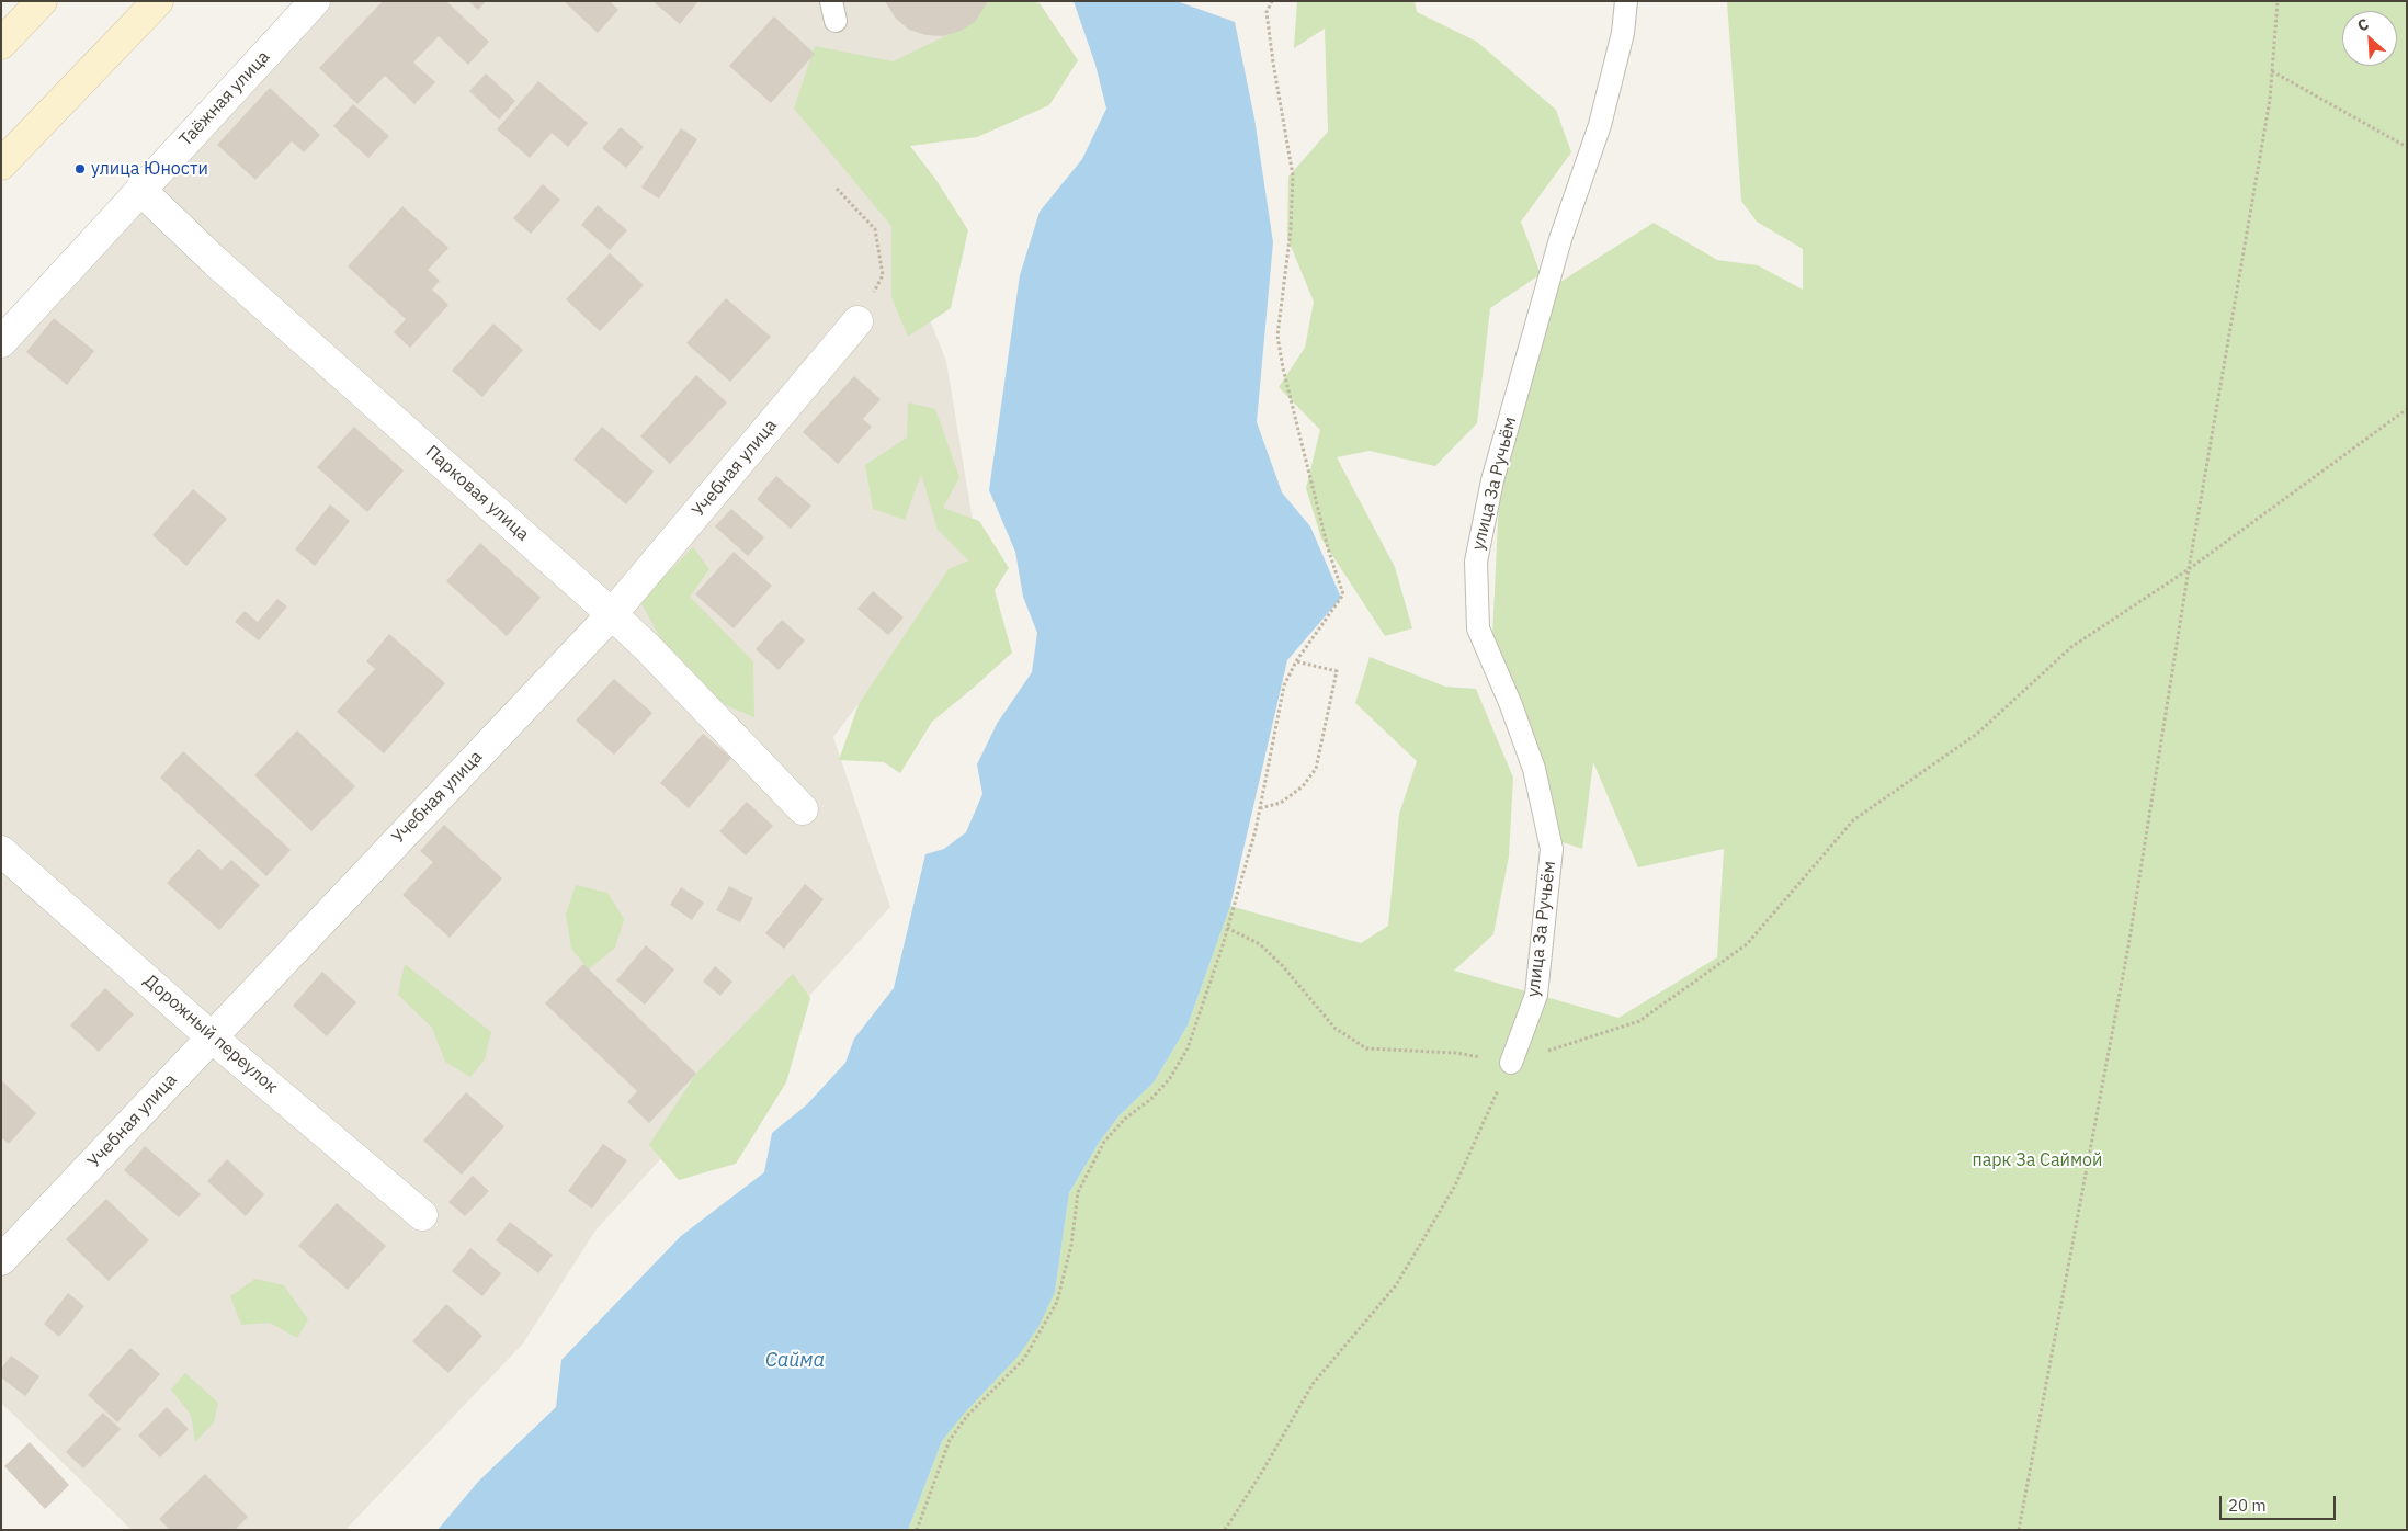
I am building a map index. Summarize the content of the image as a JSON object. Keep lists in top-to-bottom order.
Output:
{
  "streets": {
    "street": [
      "Таёжная улица",
      "Учебная улица",
      "Парковая улица",
      "Дорожный переулок"
    ],
    "lane": ["улица За Ручьём"]
  },
  "crossings": [
    ["Таёжная улица", "Парковая улица"],
    ["Учебная улица", "Парковая улица"],
    ["Учебная улица", "Дорожный переулок"]
  ],
  "water": ["Сайма"],
  "parks": ["парк За Саймой"],
  "places": ["улица Юности"],
  "scale_bar": "20 m",
  "north": "top left"
}
